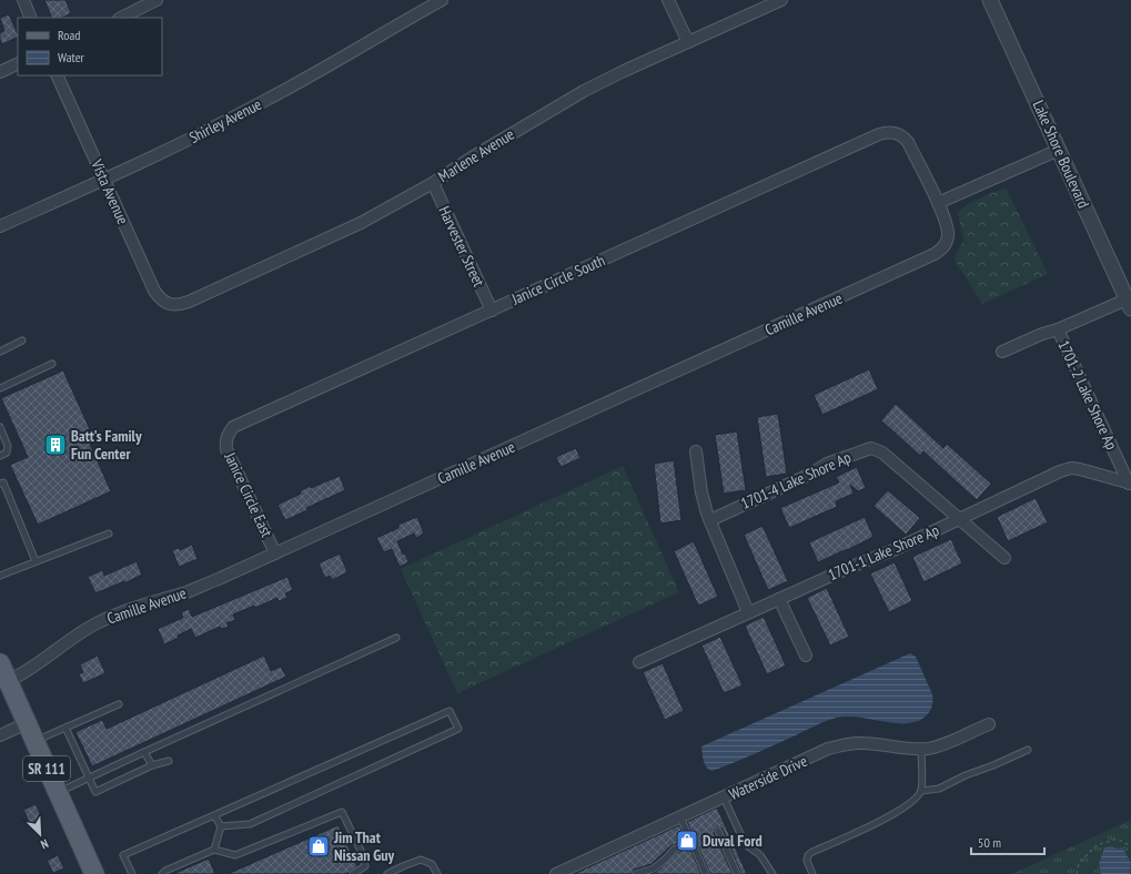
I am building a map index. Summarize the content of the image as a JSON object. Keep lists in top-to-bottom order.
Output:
{
  "streets": {
    "main road": ["SR 111"],
    "street": [
      "Shirley Avenue",
      "Lake Shore Boulevard",
      "Marlene Avenue",
      "Vista Avenue",
      "Harvester Street",
      "Janice Circle South",
      "Camille Avenue",
      "1701-2 Lake Shore Ap",
      "1701-4 Lake Shore Ap",
      "Janice Circle East",
      "1701-1 Lake Shore Ap",
      "Waterside Drive"
    ]
  },
  "crossings": [
    ["Shirley Avenue", "Vista Avenue"],
    ["Marlene Avenue", "Vista Avenue"],
    ["Marlene Avenue", "Harvester Street"],
    ["Harvester Street", "Janice Circle South"],
    ["Janice Circle South", "Camille Avenue"],
    ["Janice Circle South", "Janice Circle East"],
    ["Camille Avenue", "Janice Circle East"],
    ["Camille Avenue", "SR 111"],
    ["1701-2 Lake Shore Ap", "1701-1 Lake Shore Ap"],
    ["1701-4 Lake Shore Ap", "1701-1 Lake Shore Ap"]
  ],
  "places": {
    "building": ["Batt's Family Fun Center"],
    "shop": ["Duval Ford", "Jim That Nissan Guy"]
  },
  "legend": ["Road", "Water"],
  "scale_bar": "50 m",
  "north": "bottom right"
}
